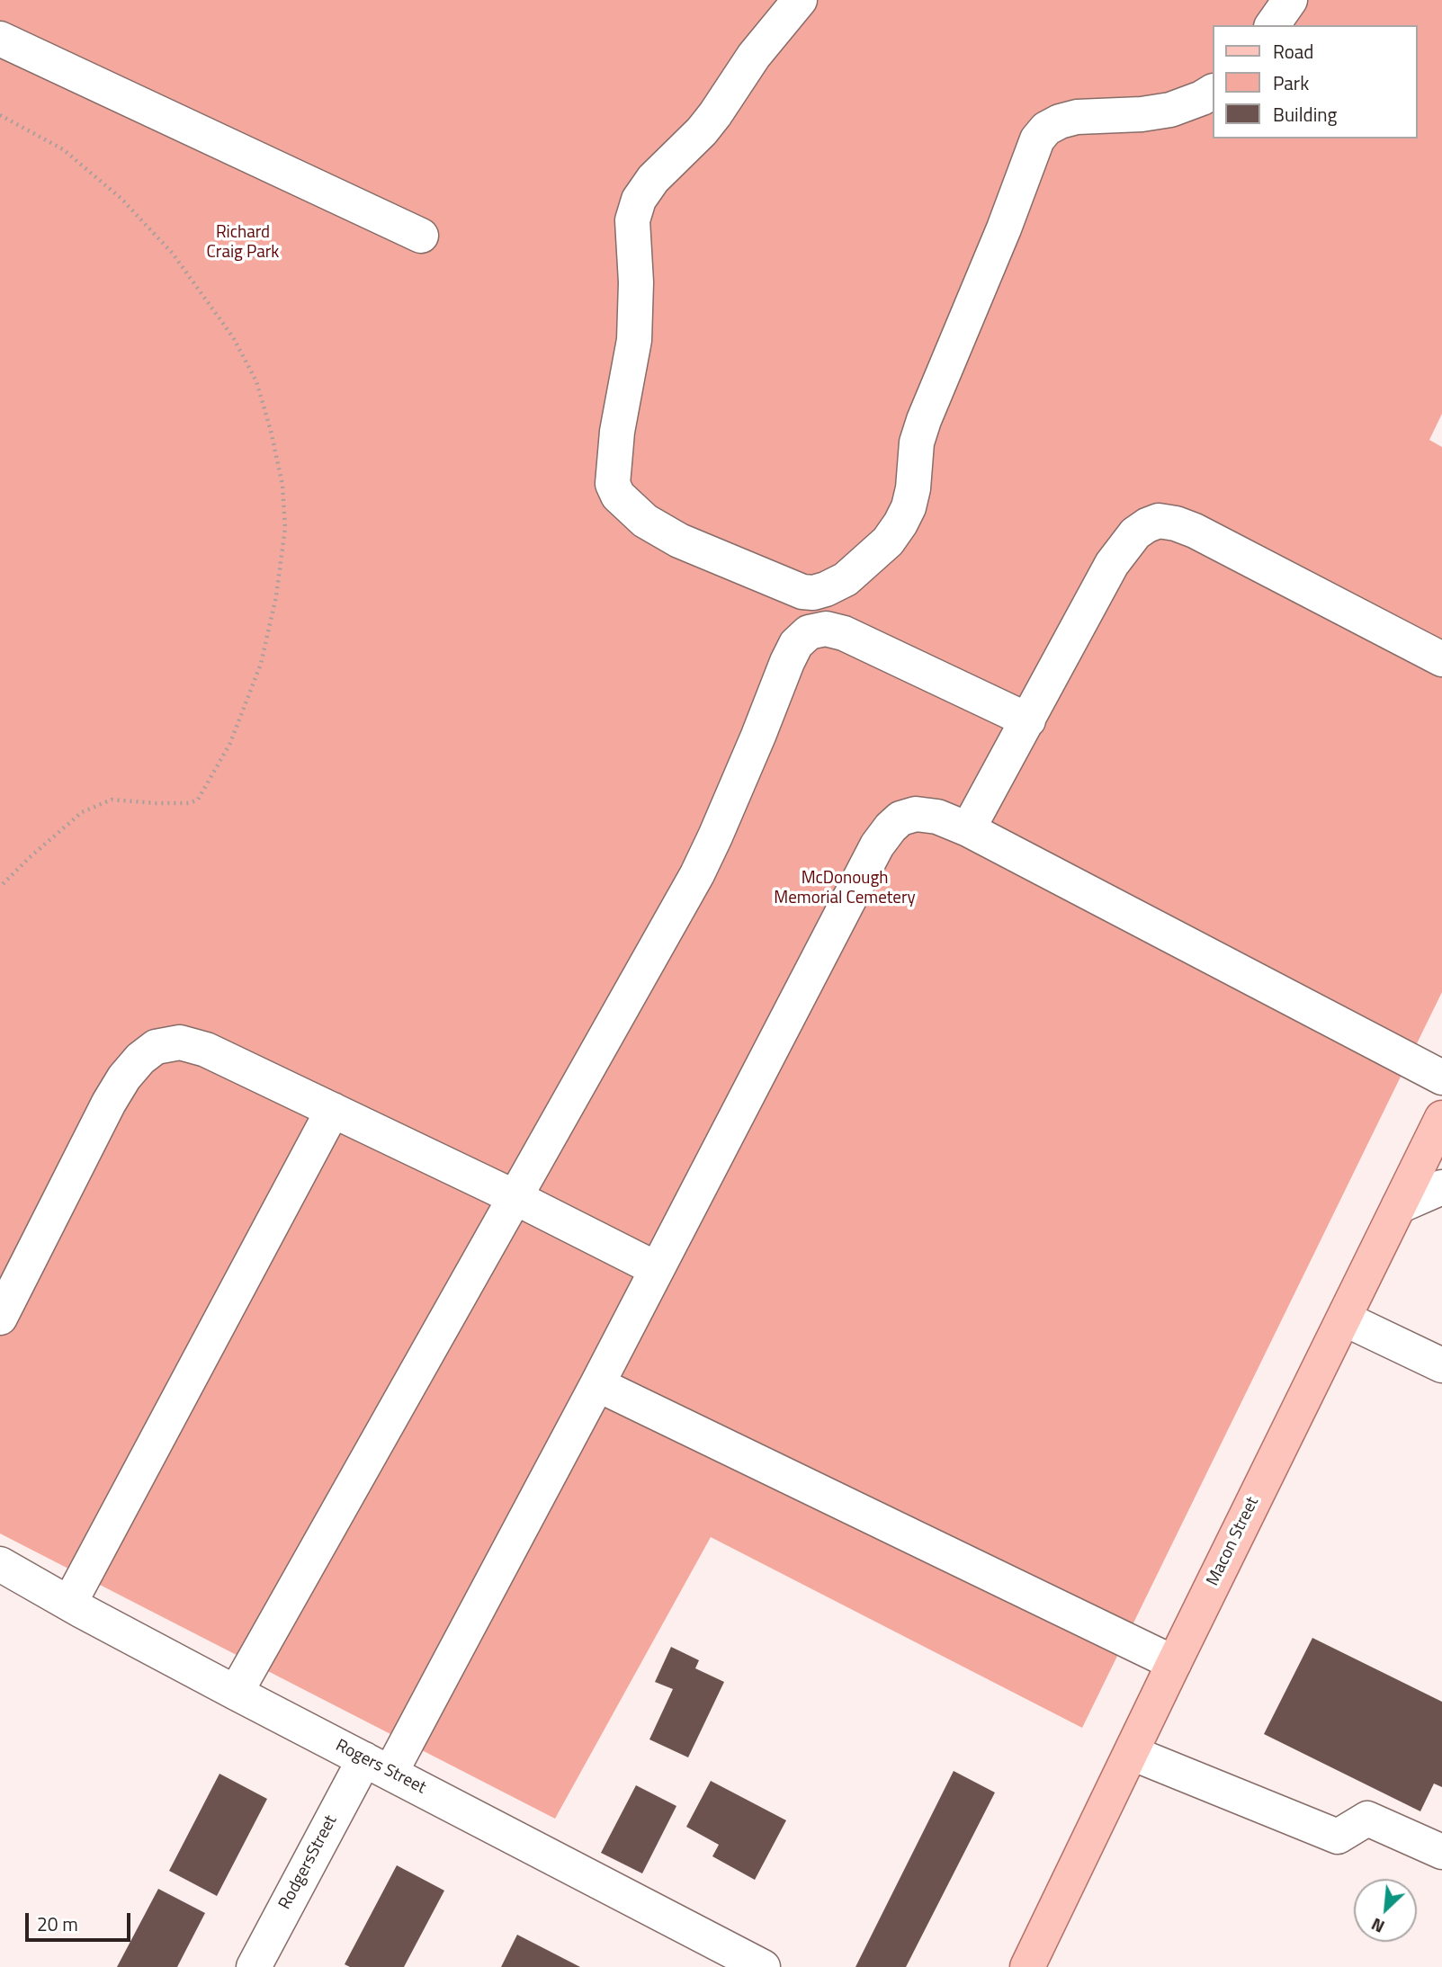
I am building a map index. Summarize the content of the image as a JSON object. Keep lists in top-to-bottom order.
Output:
{
  "streets": {
    "main road": ["Macon Street"],
    "street": ["Rogers Street", "RodgersStreet"]
  },
  "crossings": [
    ["Rogers Street", "RodgersStreet"]
  ],
  "parks": ["Richard Craig Park", "McDonough Memorial Cemetery"],
  "legend": ["Road", "Park", "Building"],
  "scale_bar": "20 m",
  "north": "bottom left"
}
